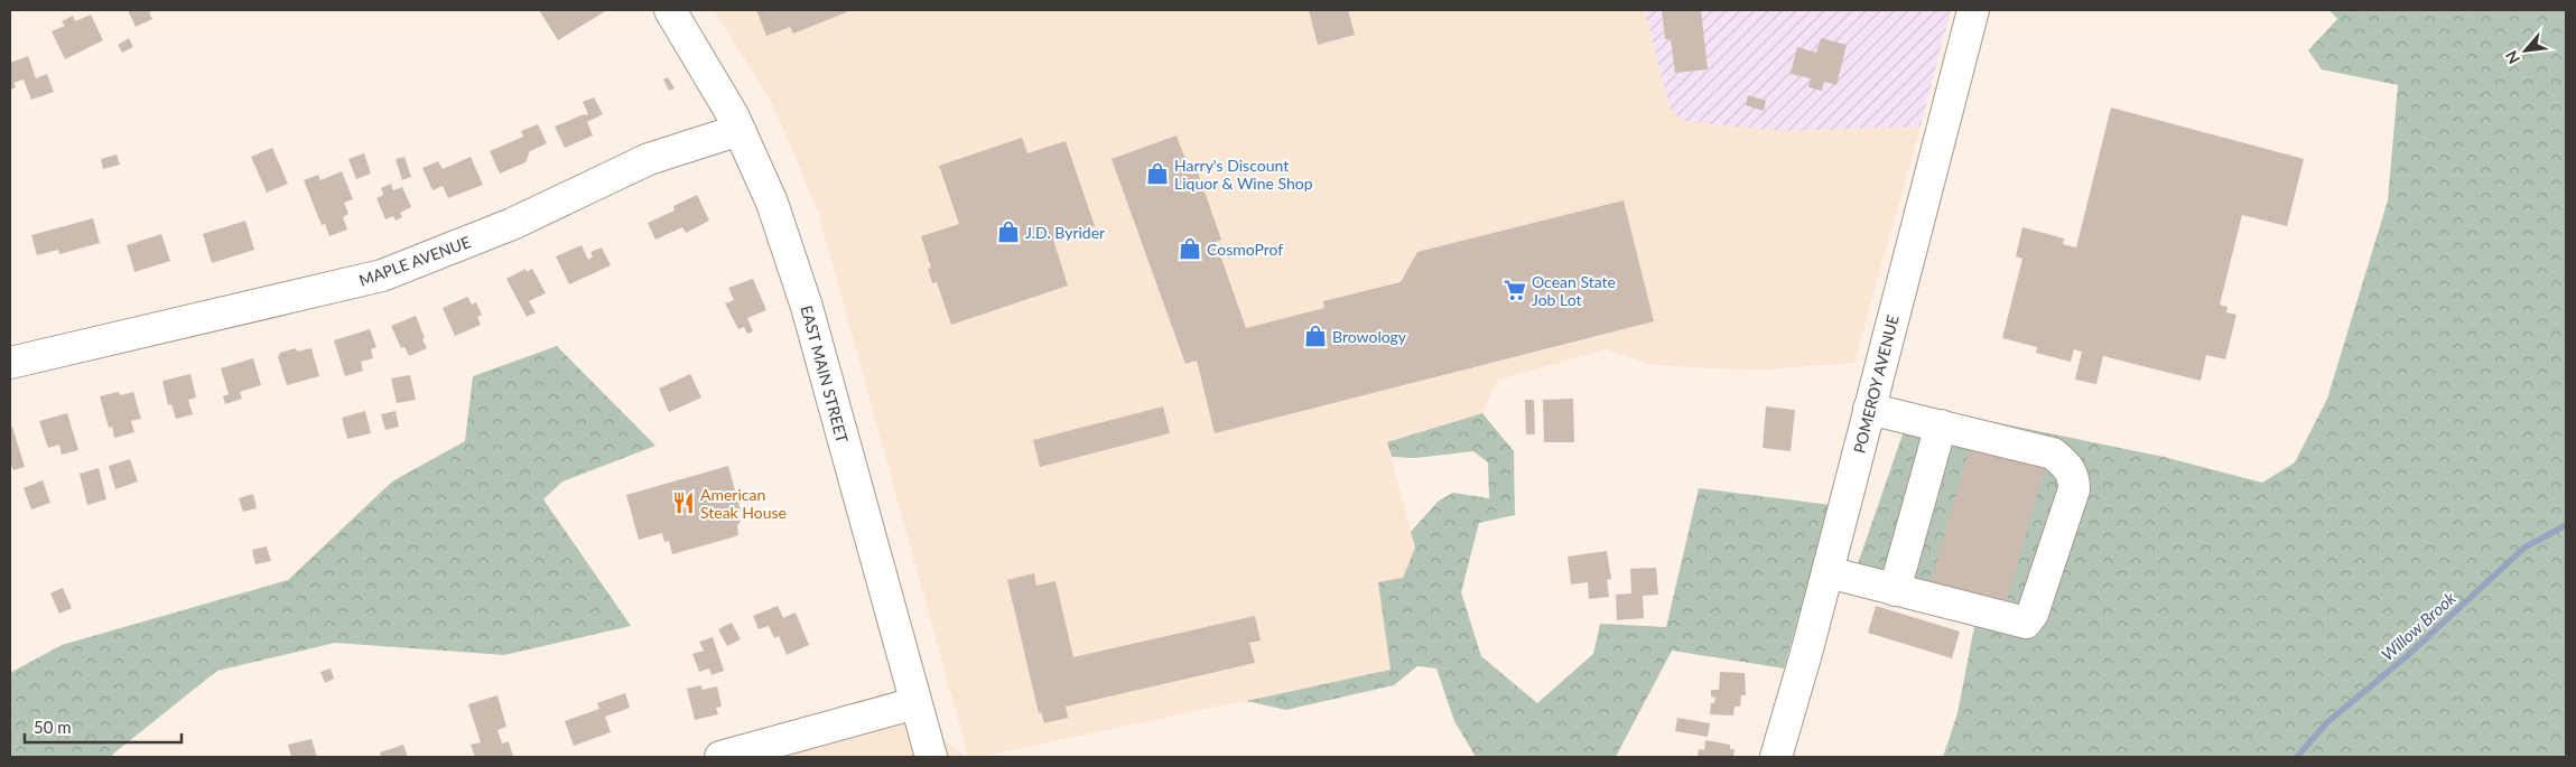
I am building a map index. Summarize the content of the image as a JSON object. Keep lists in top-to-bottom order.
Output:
{
  "streets": {
    "main road": ["MAPLE AVENUE", "EAST MAIN STREET", "POMEROY AVENUE"]
  },
  "crossings": [
    ["MAPLE AVENUE", "EAST MAIN STREET"]
  ],
  "water": ["Willow Brook"],
  "places": {
    "shop": [
      "Harry's Discount Liquor & Wine Shop",
      "J.D. Byrider",
      "CosmoProf",
      "Browology"
    ],
    "supermarket": ["Ocean State Job Lot"],
    "restaurant": ["American Steak House"]
  },
  "scale_bar": "50 m",
  "north": "bottom left"
}
